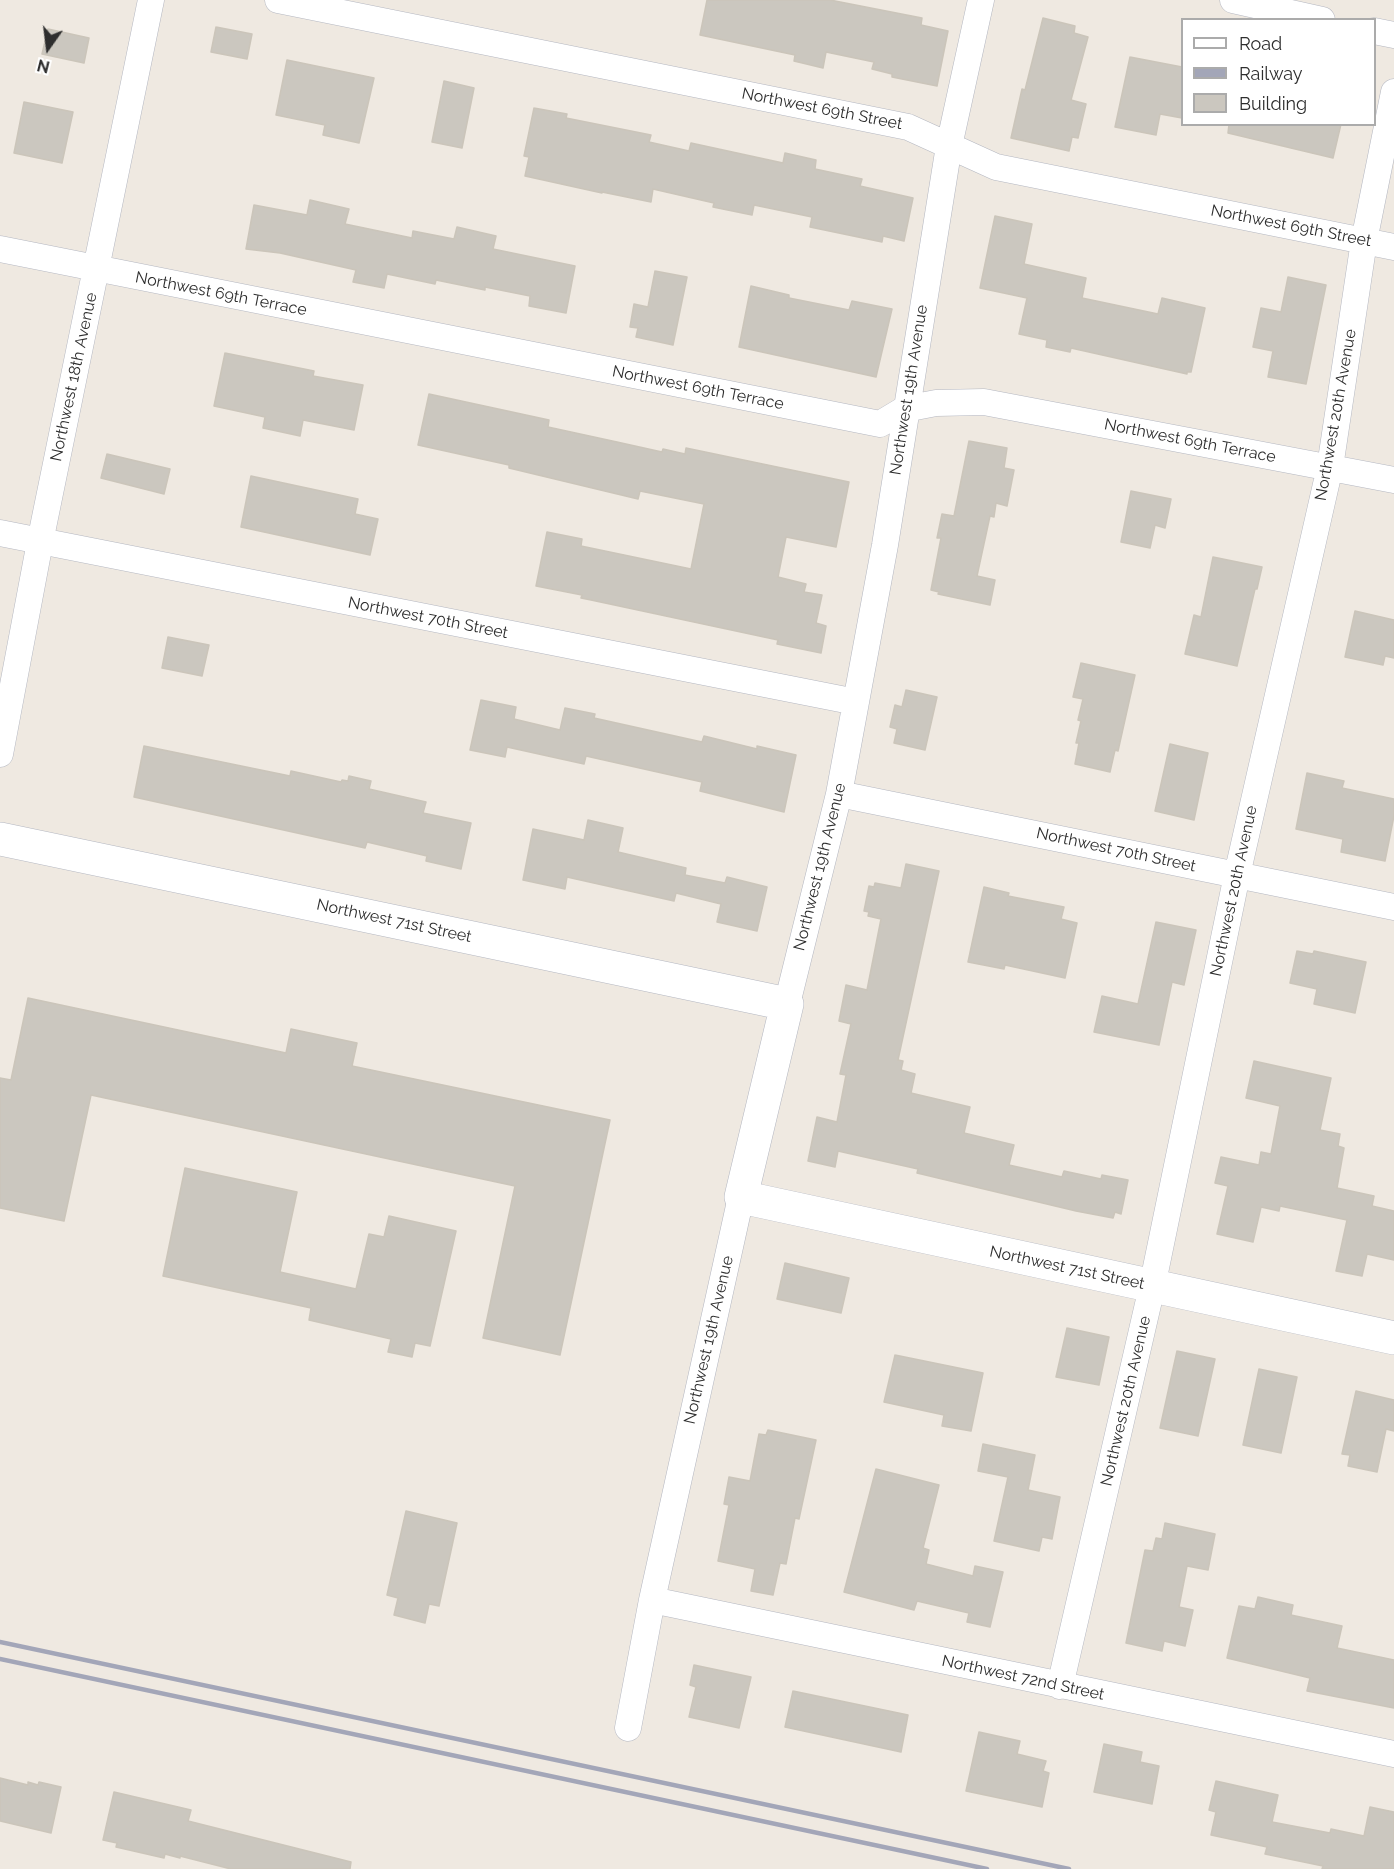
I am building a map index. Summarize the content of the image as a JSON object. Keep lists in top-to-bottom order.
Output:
{
  "streets": {
    "street": [
      "Northwest 69th Street",
      "Northwest 69th Terrace",
      "Northwest 18th Avenue",
      "Northwest 19th Avenue",
      "Northwest 20th Avenue",
      "Northwest 70th Street",
      "Northwest 71st Street",
      "Northwest 72nd Street"
    ]
  },
  "crossings": [
    ["Northwest 69th Street", "Northwest 19th Avenue"],
    ["Northwest 69th Street", "Northwest 20th Avenue"],
    ["Northwest 69th Terrace", "Northwest 18th Avenue"],
    ["Northwest 69th Terrace", "Northwest 19th Avenue"],
    ["Northwest 69th Terrace", "Northwest 20th Avenue"],
    ["Northwest 18th Avenue", "Northwest 70th Street"],
    ["Northwest 19th Avenue", "Northwest 70th Street"],
    ["Northwest 19th Avenue", "Northwest 71st Street"],
    ["Northwest 19th Avenue", "Northwest 72nd Street"],
    ["Northwest 20th Avenue", "Northwest 70th Street"],
    ["Northwest 20th Avenue", "Northwest 71st Street"],
    ["Northwest 20th Avenue", "Northwest 72nd Street"]
  ],
  "legend": ["Road", "Railway", "Building"],
  "north": "bottom"
}
